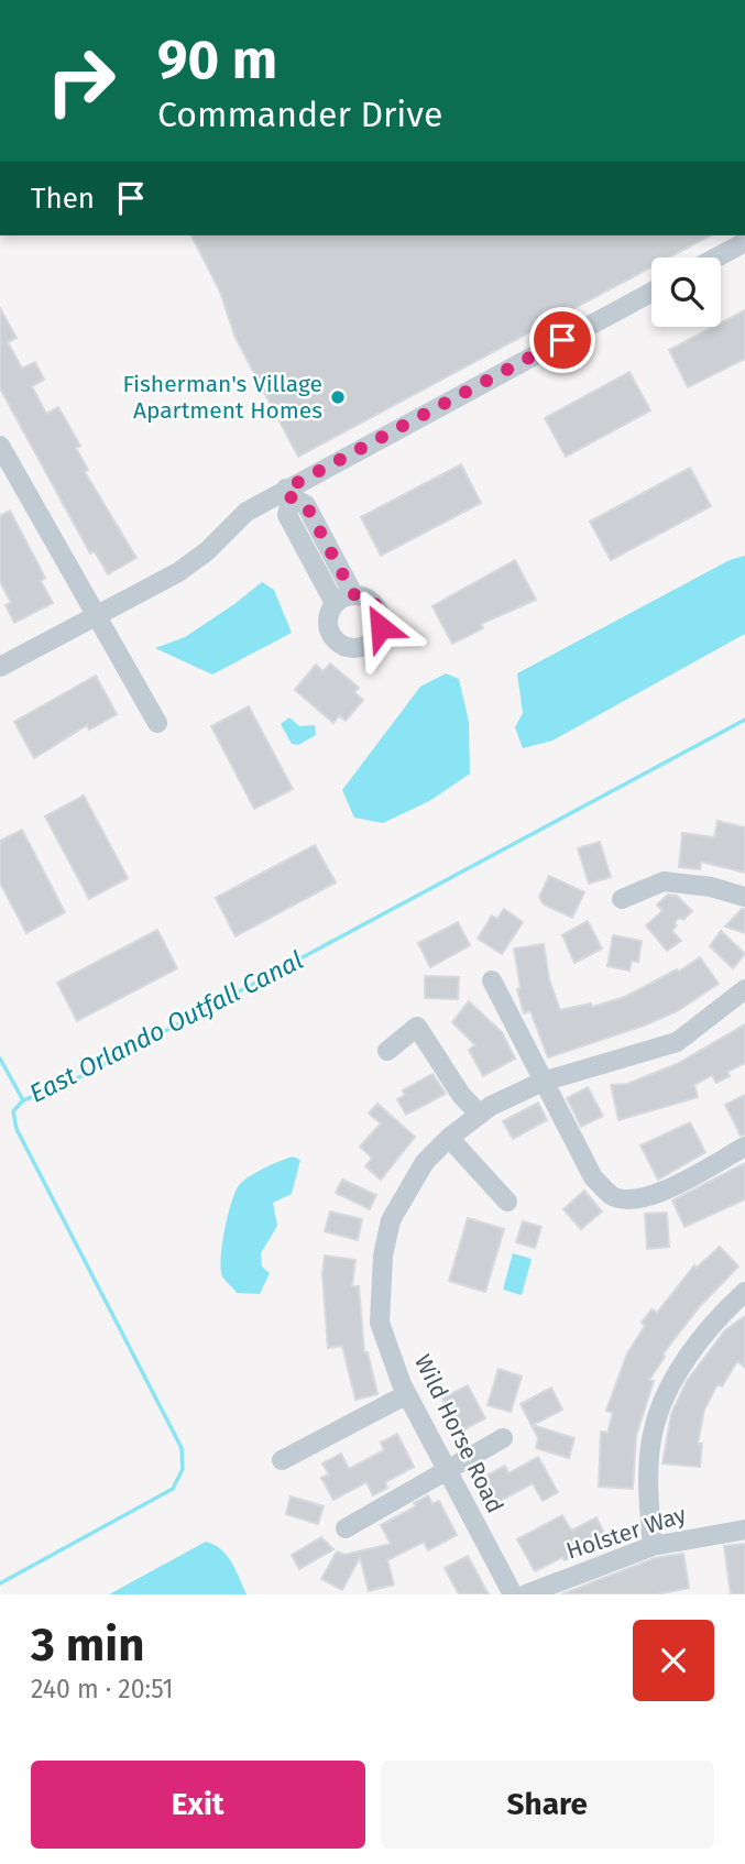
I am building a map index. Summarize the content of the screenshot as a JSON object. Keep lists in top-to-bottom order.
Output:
{
  "streets": {
    "street": ["Wild Horse Road", "Holster Way"]
  },
  "water": ["East Orlando Outfall Canal"],
  "places": ["Fisherman's Village Apartment Homes"],
  "page": {
    "turn": ["90 m", "Commander Drive"],
    "then": "Then",
    "heading": ["3 min", "240 m · 20:51"],
    "buttons": ["Exit", "Share"]
  }
}
